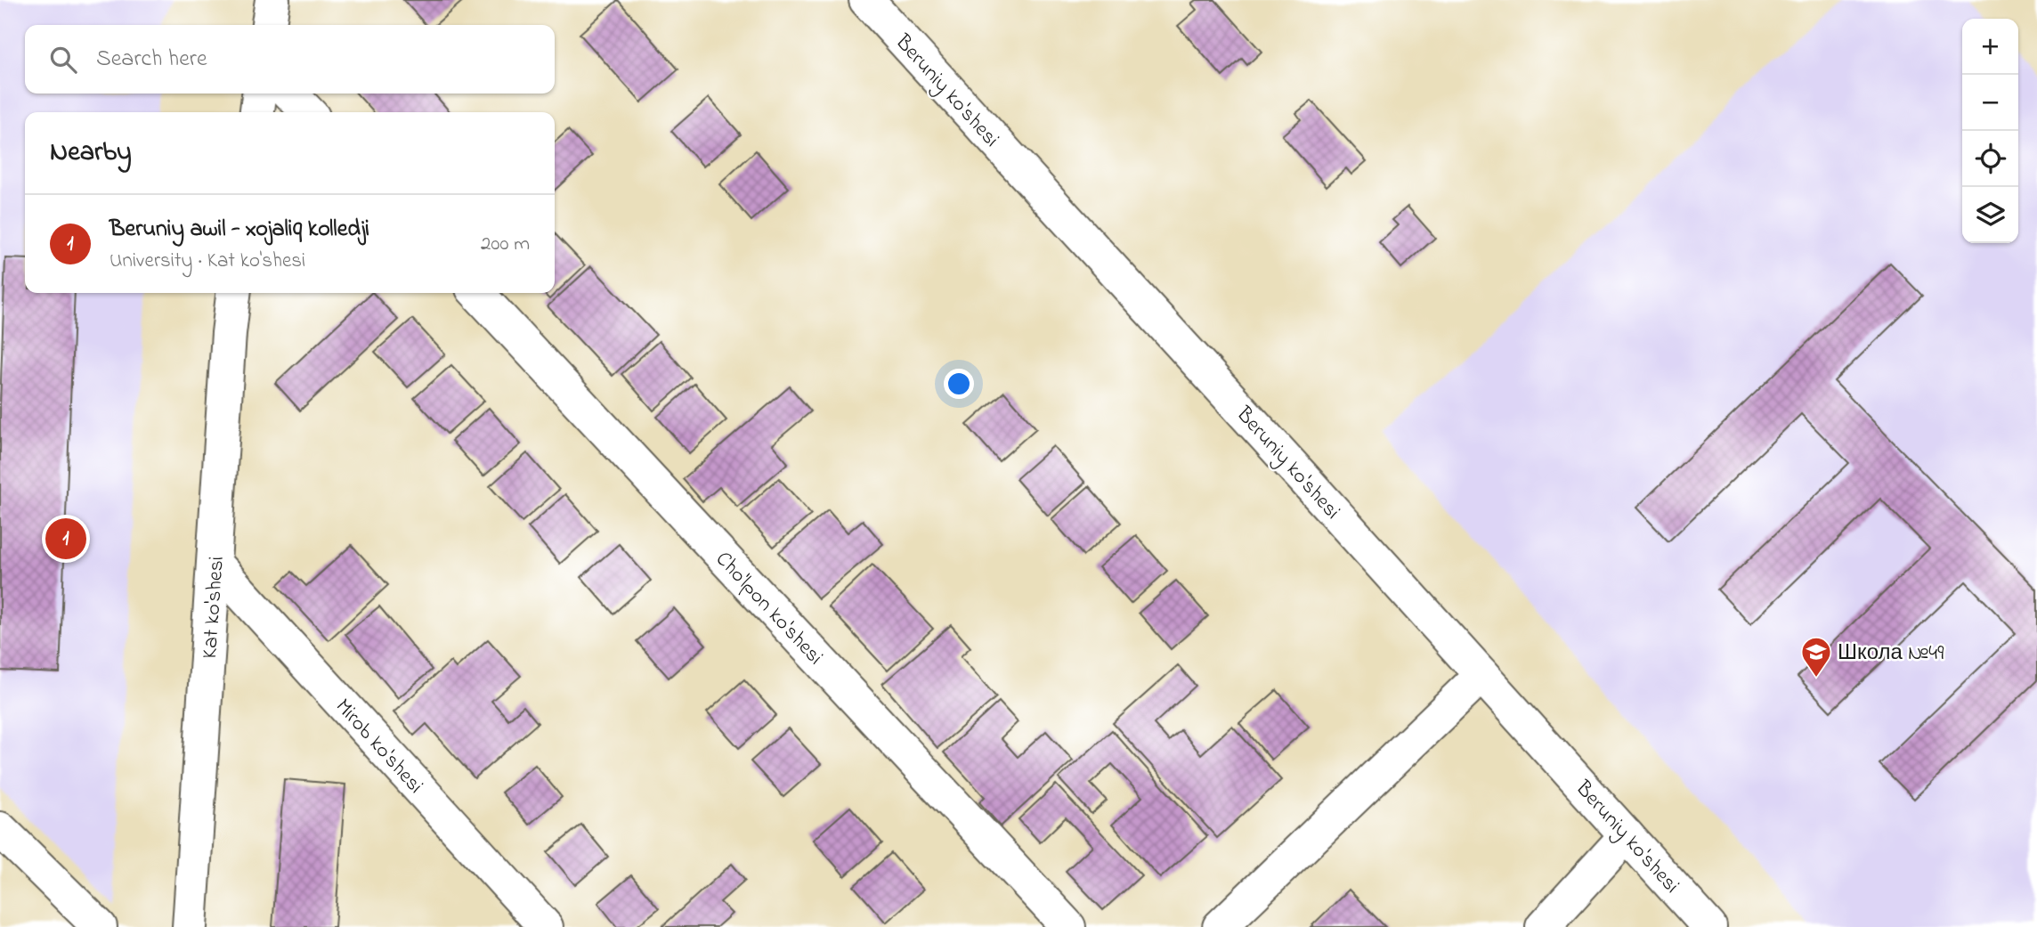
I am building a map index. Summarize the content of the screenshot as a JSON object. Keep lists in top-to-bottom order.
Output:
{
  "streets": {
    "street": [
      "Beruniy ko'shesi",
      "Kat ko'shesi",
      "Cho'lpon ko'shesi",
      "Mirob ko'shesi"
    ]
  },
  "crossings": [
    ["Kat ko'shesi", "Mirob ko'shesi"]
  ],
  "places": {
    "school or university": ["Школа №49"]
  },
  "page": {
    "map_buttons": ["+", "−"],
    "search": "Search here",
    "heading": "Nearby",
    "list": [
      {
        "mark": "1",
        "name": "Beruniy awil - xojaliq kolledji",
        "note": "University · Kat ko'shesi",
        "value": "200 m"
      }
    ],
    "pins": "1"
  }
}
